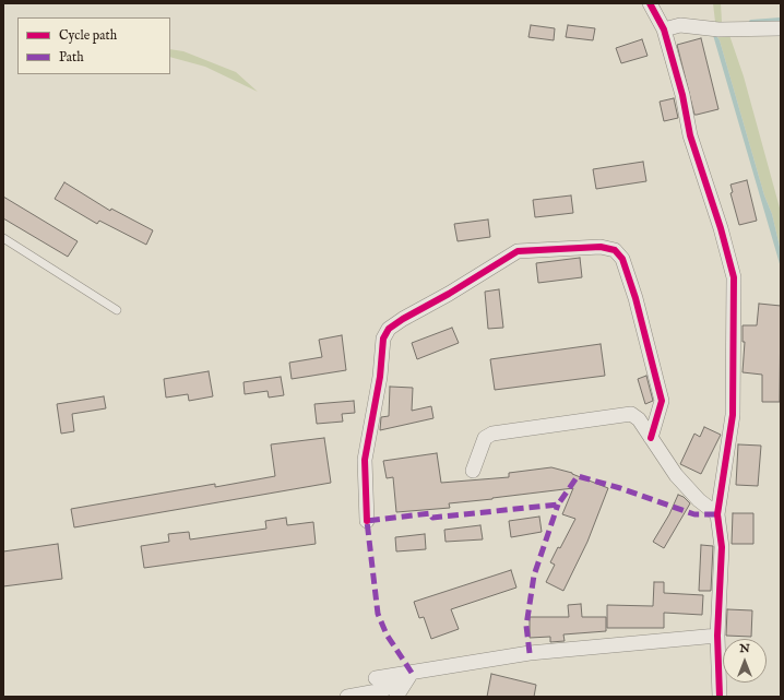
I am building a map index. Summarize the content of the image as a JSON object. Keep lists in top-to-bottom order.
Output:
{
  "legend": ["Cycle path", "Path"],
  "north": "top"
}
